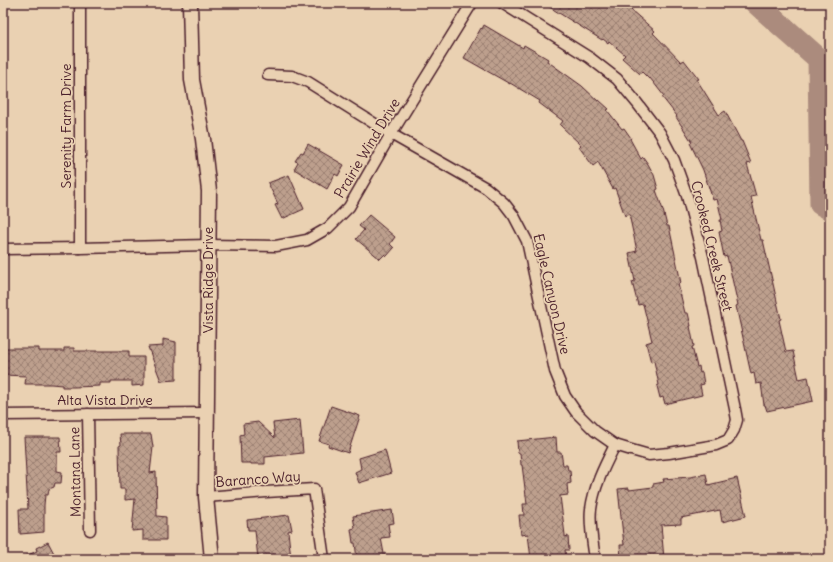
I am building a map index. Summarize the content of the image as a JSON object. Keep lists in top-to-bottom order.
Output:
{
  "streets": {
    "street": [
      "Serenity Farm Drive",
      "Prairie Wind Drive",
      "Crooked Creek Street",
      "Vista Ridge Drive",
      "Eagle Canyon Drive",
      "Alta Vista Drive",
      "Montana Lane",
      "Baranco Way"
    ]
  },
  "crossings": [
    ["Serenity Farm Drive", "Prairie Wind Drive"],
    ["Prairie Wind Drive", "Vista Ridge Drive"],
    ["Prairie Wind Drive", "Eagle Canyon Drive"],
    ["Crooked Creek Street", "Eagle Canyon Drive"],
    ["Vista Ridge Drive", "Alta Vista Drive"],
    ["Vista Ridge Drive", "Baranco Way"],
    ["Alta Vista Drive", "Montana Lane"]
  ]
}
